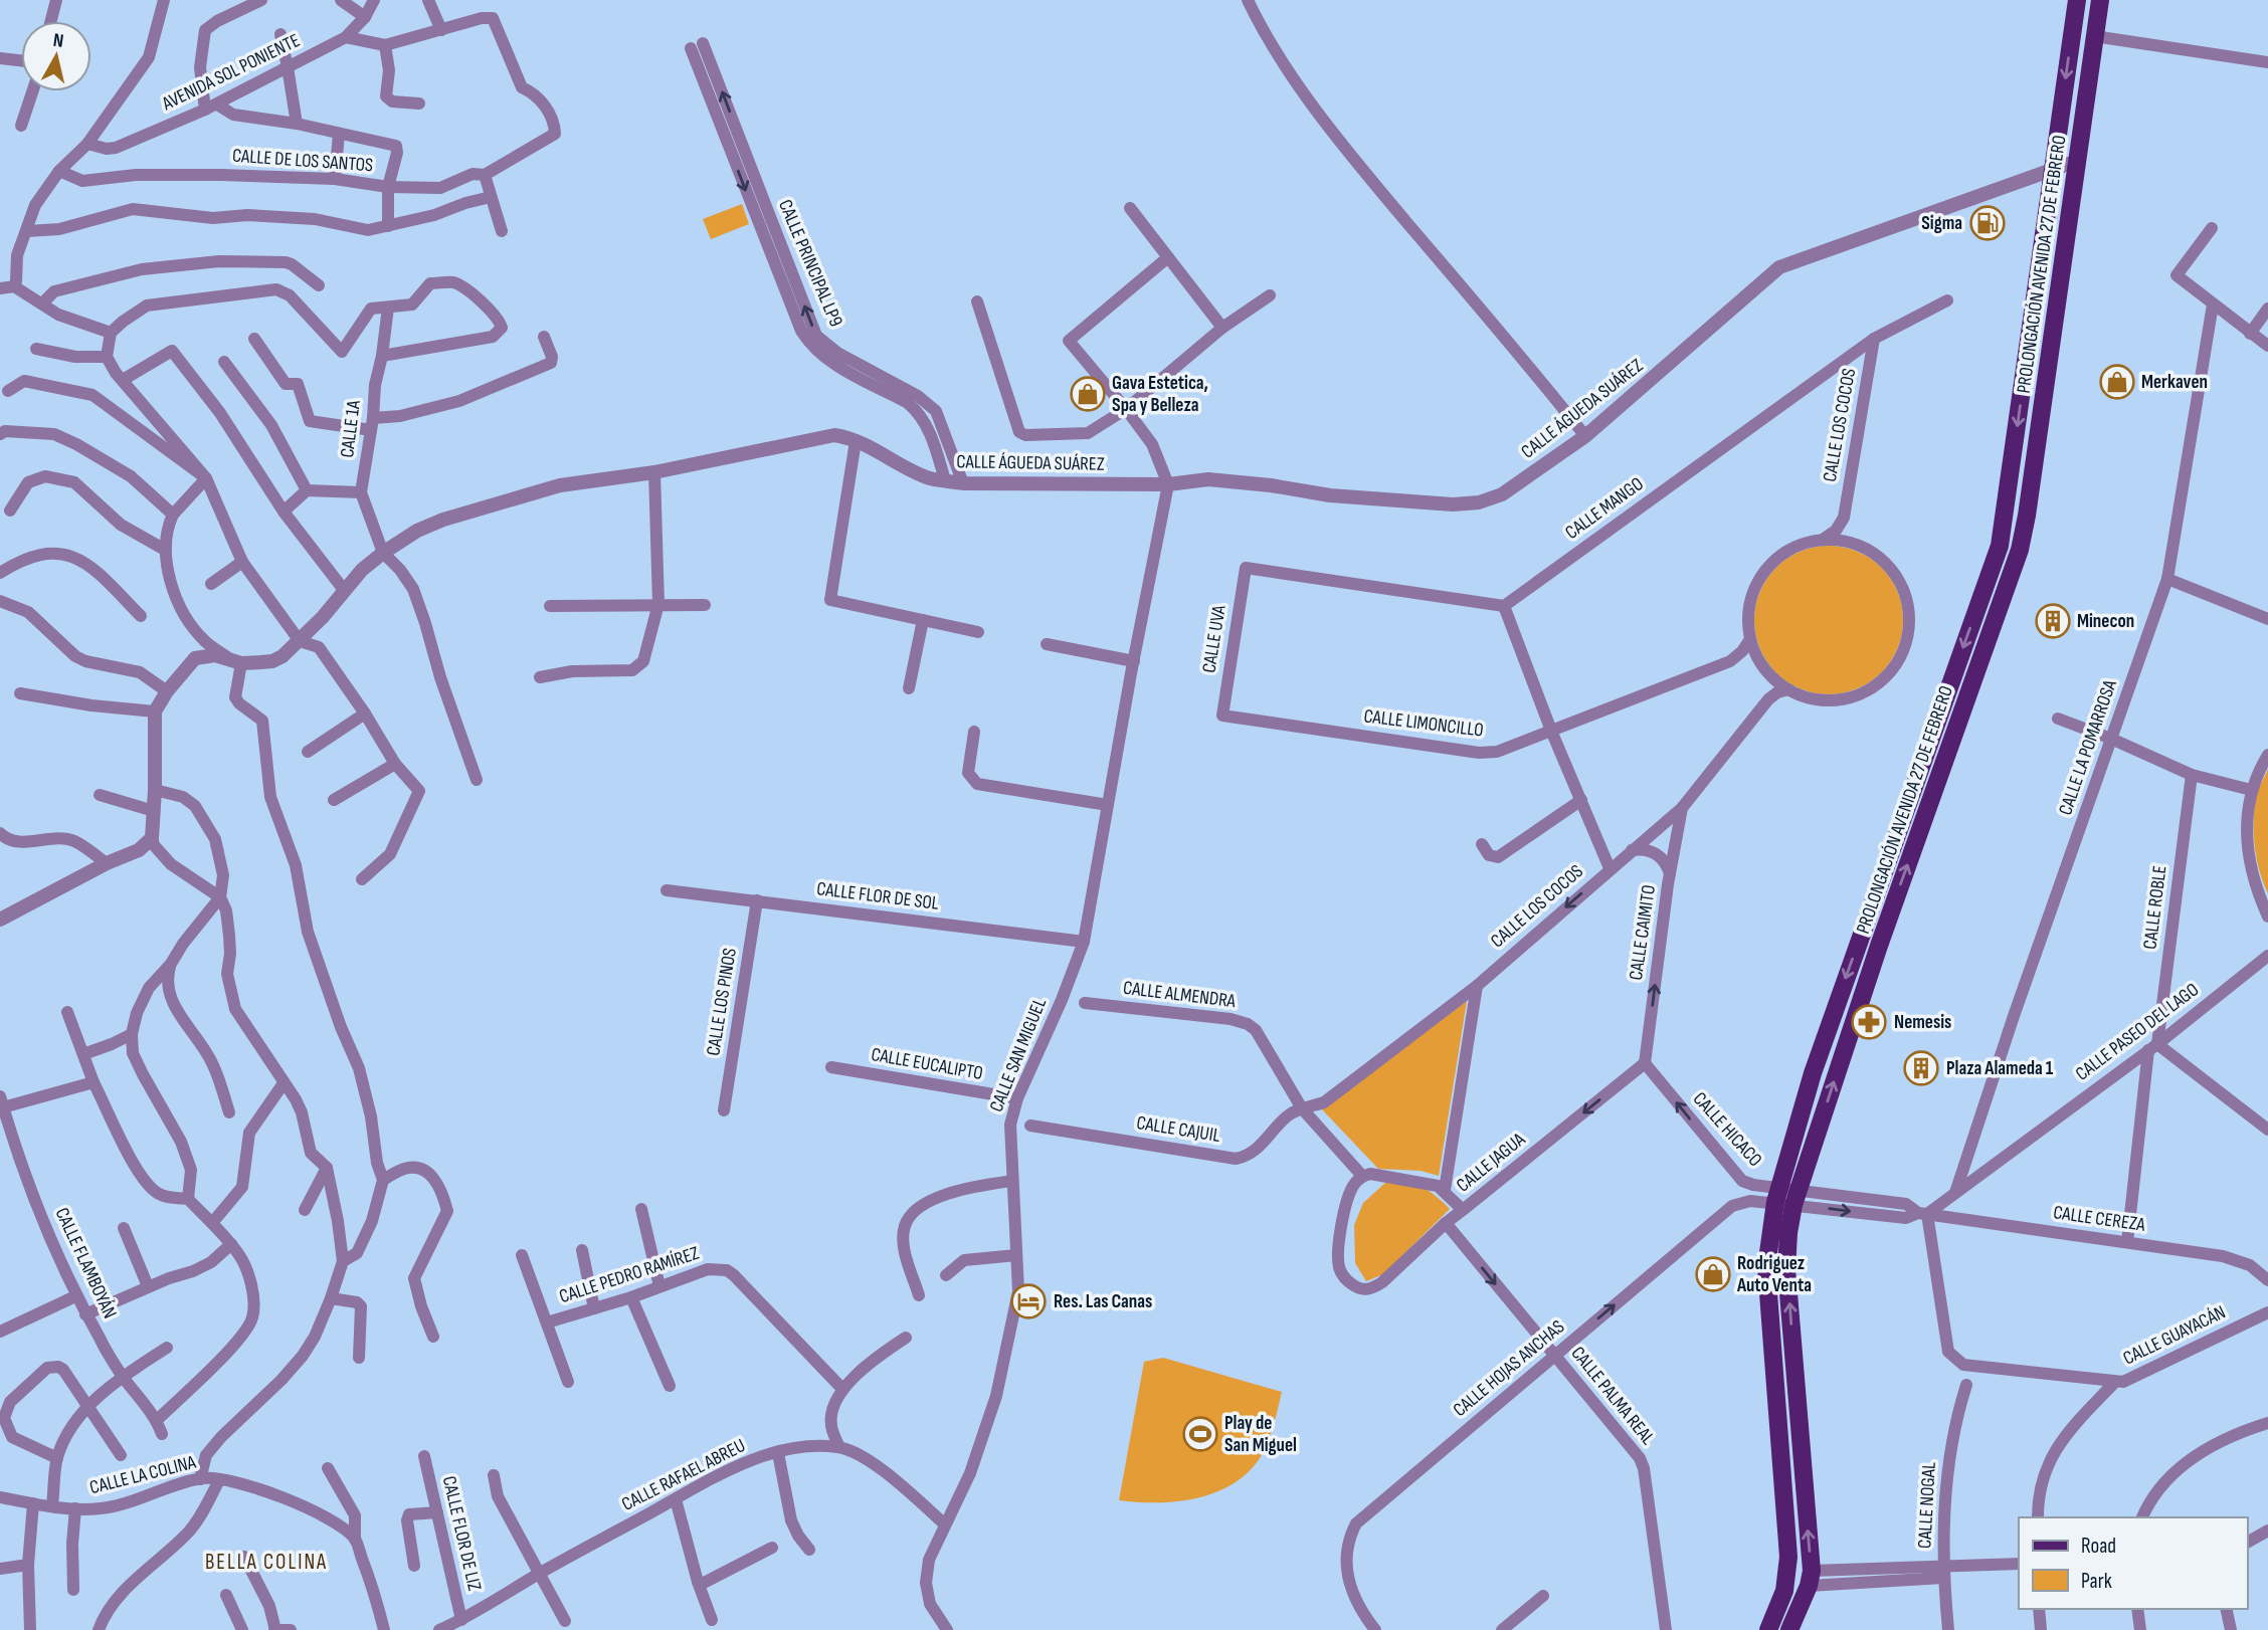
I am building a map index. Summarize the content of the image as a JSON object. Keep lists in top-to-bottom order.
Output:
{
  "streets": {
    "main road": ["PROLONGACIÓN AVENIDA 27 DE FEBRERO"],
    "street": [
      "AVENIDA SOL PONIENTE",
      "CALLE DE LOS SANTOS",
      "CALLE PRINCIPAL LP9",
      "CALLE ÁGUEDA SUÁREZ",
      "CALLE LOS COCOS",
      "CALLE 1A",
      "CALLE MANGO",
      "CALLE UVA",
      "CALLE LIMONCILLO",
      "CALLE LA POMARROSA",
      "CALLE FLOR DE SOL",
      "CALLE ROBLE",
      "CALLE CAIMITO",
      "CALLE ALMENDRA",
      "CALLE LOS PINOS",
      "CALLE PASEO DEL LAGO",
      "CALLE SAN MIGUEL",
      "CALLE EUCALIPTO",
      "CALLE CAJUIL",
      "CALLE HICACO",
      "CALLE JAGUA",
      "CALLE CEREZA",
      "CALLE FLAMBOYÁN",
      "CALLE PEDRO RAMÍREZ",
      "CALLE GUAYACÁN",
      "CALLE HOJAS ANCHAS",
      "CALLE PALMA REAL",
      "CALLE LA COLINA",
      "CALLE RAFAEL ABREU",
      "CALLE NOGAL",
      "CALLE FLOR DE LIZ"
    ]
  },
  "crossings": [
    ["CALLE PRINCIPAL LP9", "CALLE ÁGUEDA SUÁREZ"],
    ["PROLONGACIÓN AVENIDA 27 DE FEBRERO", "CALLE ÁGUEDA SUÁREZ"],
    ["PROLONGACIÓN AVENIDA 27 DE FEBRERO", "CALLE HICACO"],
    ["PROLONGACIÓN AVENIDA 27 DE FEBRERO", "CALLE CEREZA"],
    ["CALLE ÁGUEDA SUÁREZ", "CALLE 1A"],
    ["CALLE ÁGUEDA SUÁREZ", "CALLE SAN MIGUEL"],
    ["CALLE LOS COCOS", "CALLE MANGO"],
    ["CALLE LOS COCOS", "CALLE LIMONCILLO"],
    ["CALLE LOS COCOS", "CALLE CAIMITO"],
    ["CALLE LOS COCOS", "CALLE ALMENDRA"],
    ["CALLE LOS COCOS", "CALLE CAJUIL"],
    ["CALLE MANGO", "CALLE UVA"],
    ["CALLE UVA", "CALLE LIMONCILLO"],
    ["CALLE LA POMARROSA", "CALLE PASEO DEL LAGO"],
    ["CALLE FLOR DE SOL", "CALLE LOS PINOS"],
    ["CALLE FLOR DE SOL", "CALLE SAN MIGUEL"],
    ["CALLE ROBLE", "CALLE PASEO DEL LAGO"],
    ["CALLE ROBLE", "CALLE CEREZA"],
    ["CALLE CAIMITO", "CALLE HICACO"],
    ["CALLE CAIMITO", "CALLE JAGUA"],
    ["CALLE ALMENDRA", "CALLE CAJUIL"],
    ["CALLE ALMENDRA", "CALLE JAGUA"],
    ["CALLE PASEO DEL LAGO", "CALLE CEREZA"],
    ["CALLE PASEO DEL LAGO", "CALLE GUAYACÁN"],
    ["CALLE SAN MIGUEL", "CALLE EUCALIPTO"],
    ["CALLE SAN MIGUEL", "CALLE RAFAEL ABREU"],
    ["CALLE HICACO", "CALLE JAGUA"],
    ["CALLE HICACO", "CALLE CEREZA"],
    ["CALLE JAGUA", "CALLE PALMA REAL"],
    ["CALLE CEREZA", "CALLE GUAYACÁN"],
    ["CALLE HOJAS ANCHAS", "CALLE PALMA REAL"],
    ["CALLE RAFAEL ABREU", "CALLE FLOR DE LIZ"]
  ],
  "one_way": [
    "CALLE CAIMITO",
    "CALLE HICACO",
    "CALLE JAGUA",
    "CALLE HOJAS ANCHAS",
    "CALLE PALMA REAL"
  ],
  "districts": ["BELLA COLINA"],
  "places": {
    "fuel station": ["Sigma"],
    "shop": ["Merkaven", "Gava Estetica, Spa y Belleza", "Rodriguez Auto Venta"],
    "building": ["Minecon", "Plaza Alameda 1"],
    "pharmacy": ["Nemesis"],
    "hotel": ["Res. Las Canas"],
    "sports": ["Play de San Miguel"]
  },
  "legend": ["Road", "Park"],
  "north": "top"
}
